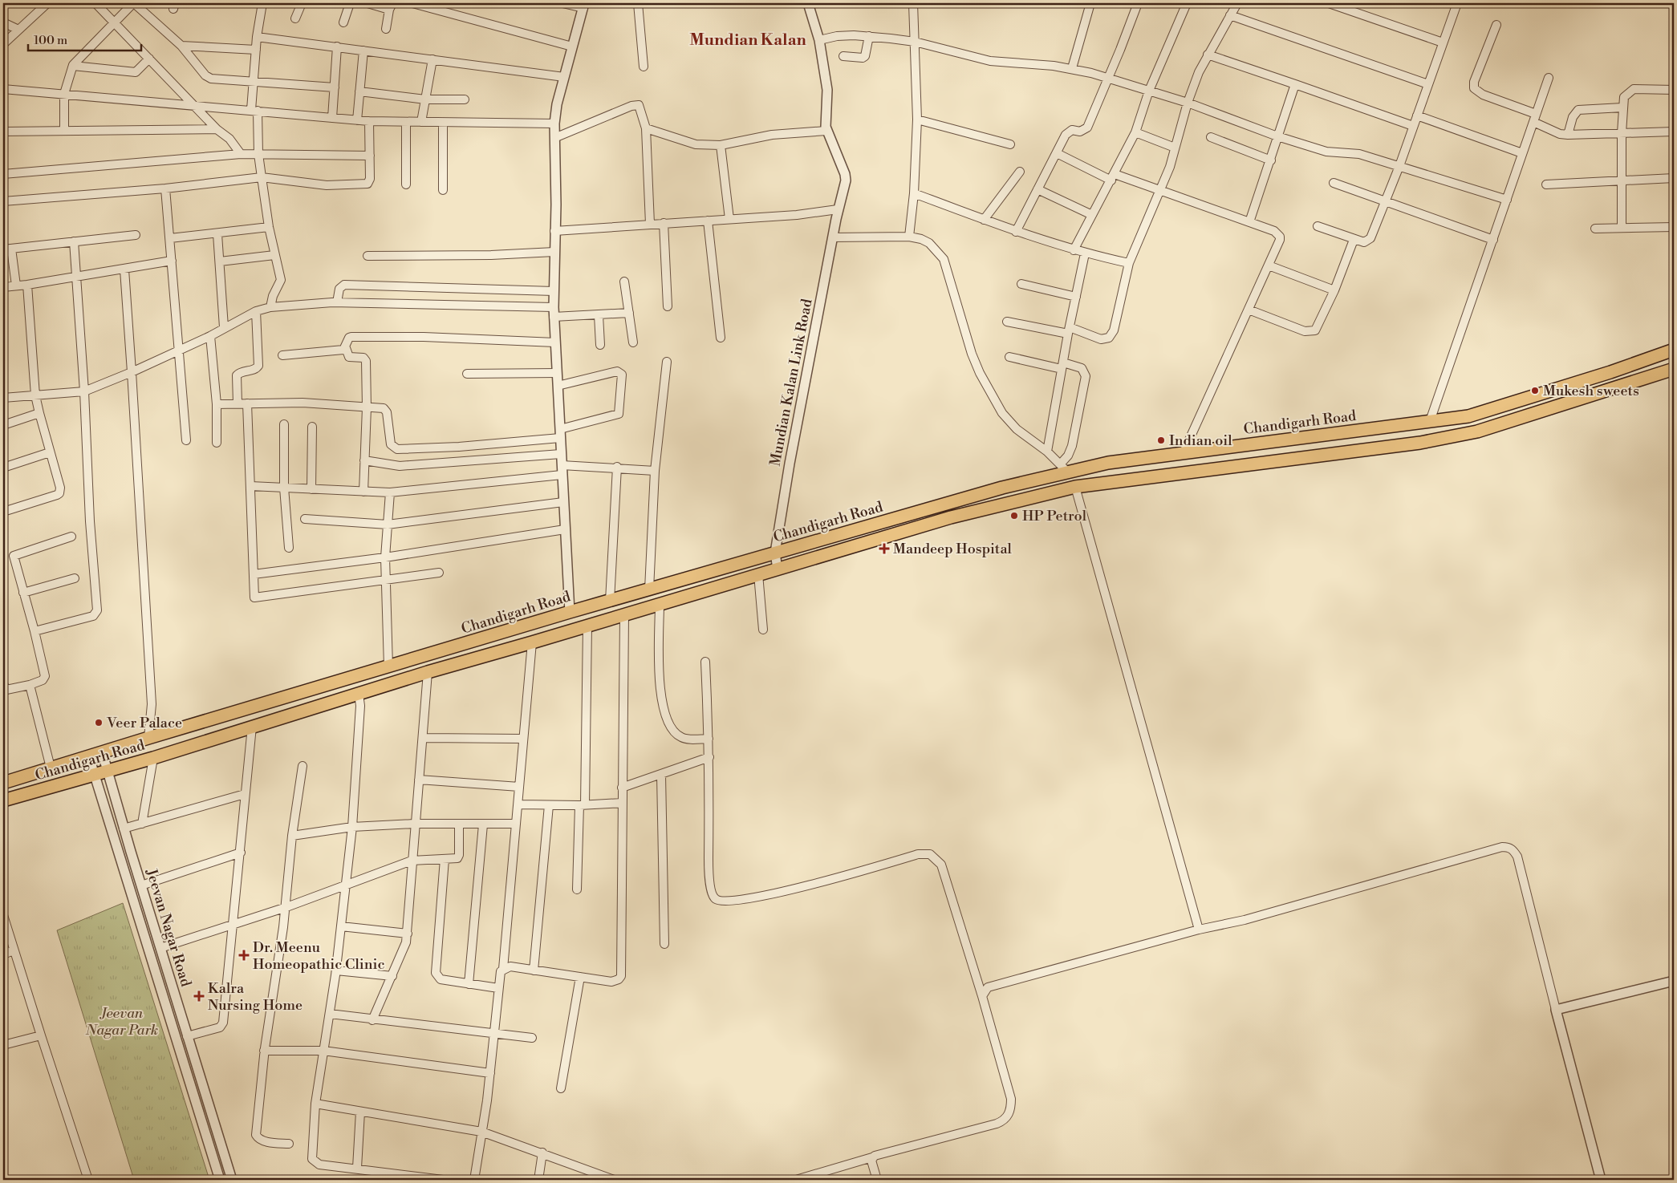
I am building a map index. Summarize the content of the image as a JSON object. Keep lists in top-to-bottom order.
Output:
{
  "streets": {
    "main road": ["Chandigarh Road"],
    "street": ["Mundian Kalan Link Road", "Jeevan Nagar Road"]
  },
  "crossings": [
    ["Mundian Kalan Link Road", "Chandigarh Road"],
    ["Chandigarh Road", "Jeevan Nagar Road"]
  ],
  "districts": ["Mundian Kalan"],
  "parks": ["Jeevan Nagar Park"],
  "places": {
    "other": [
      "Mukesh sweets",
      "Indian oil",
      "HP Petrol",
      "Veer Palace"
    ],
    "health": ["Mandeep Hospital", "Dr. Meenu Homeopathic Clinic", "Kalra Nursing Home"]
  },
  "scale_bar": "100 m"
}
